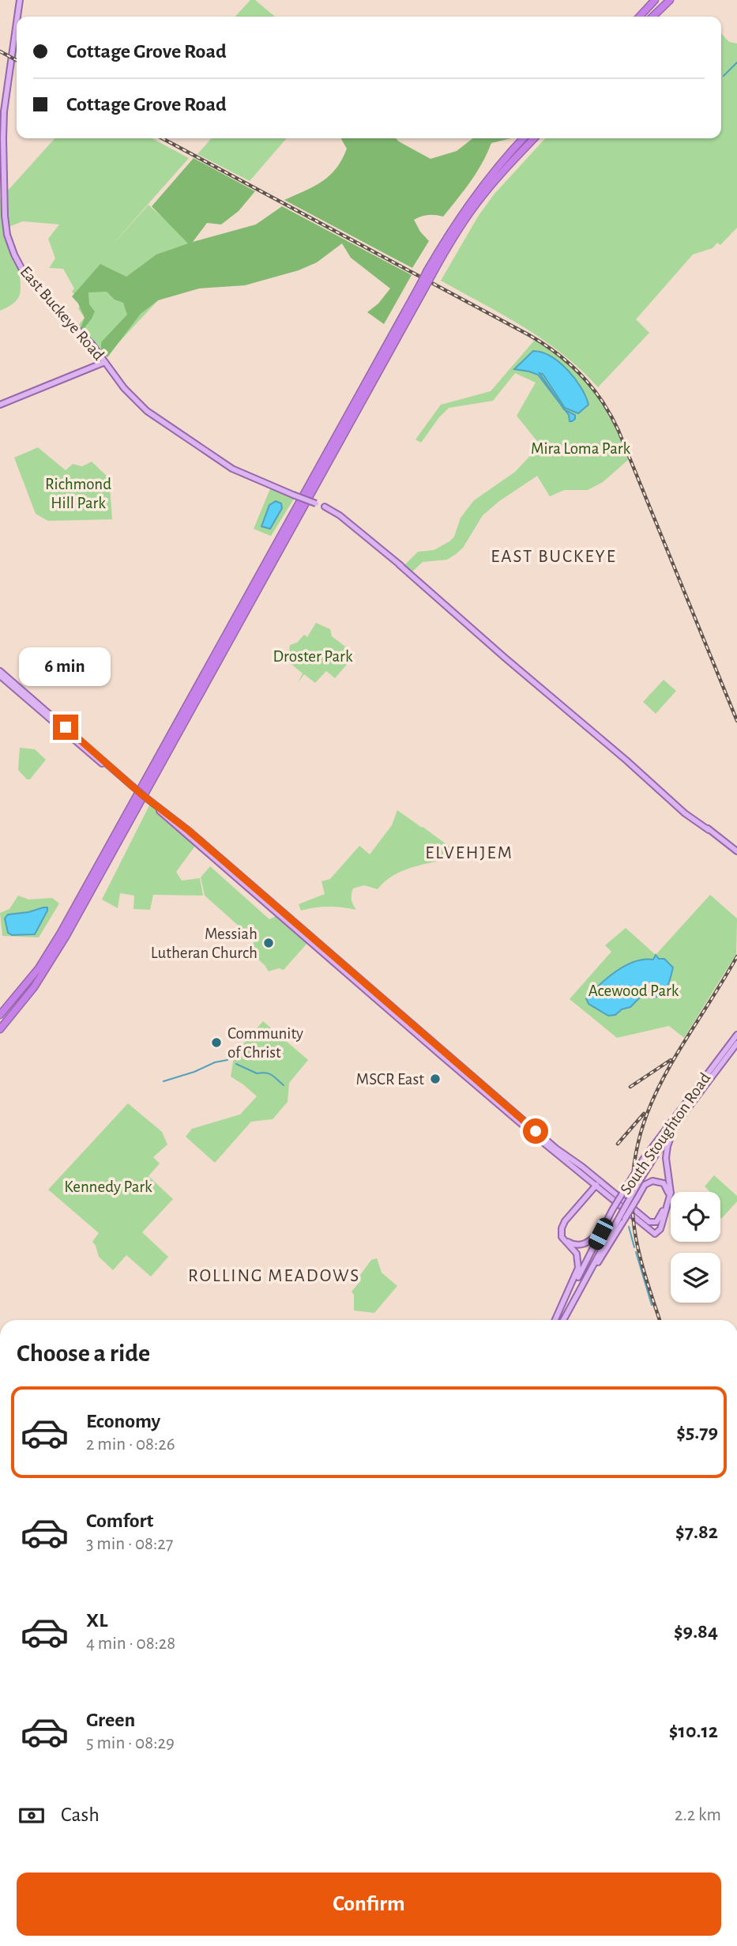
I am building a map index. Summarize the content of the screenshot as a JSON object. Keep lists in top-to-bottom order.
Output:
{
  "streets": {
    "main road": ["East Buckeye Road", "South Stoughton Road"]
  },
  "districts": ["EAST BUCKEYE", "ELVEHJEM", "ROLLING MEADOWS"],
  "parks": [
    "Mira Loma Park",
    "Richmond Hill Park",
    "Droster Park",
    "Acewood Park",
    "Kennedy Park"
  ],
  "places": ["Messiah Lutheran Church", "Community of Christ", "MSCR East"],
  "page": {
    "banner": ["Cottage Grove Road", "Cottage Grove Road"],
    "bubble": "6 min",
    "heading": "Choose a ride",
    "list": [
      {
        "name": "Economy",
        "note": "2 min · 08:26",
        "value": "$5.79"
      },
      {
        "name": "Comfort",
        "note": "3 min · 08:27",
        "value": "$7.82"
      },
      {
        "name": "XL",
        "note": "4 min · 08:28",
        "value": "$9.84"
      },
      {
        "name": "Green",
        "note": "5 min · 08:29",
        "value": "$10.12"
      }
    ],
    "pay": ["Cash", "2.2 km"],
    "buttons": "Confirm"
  }
}
